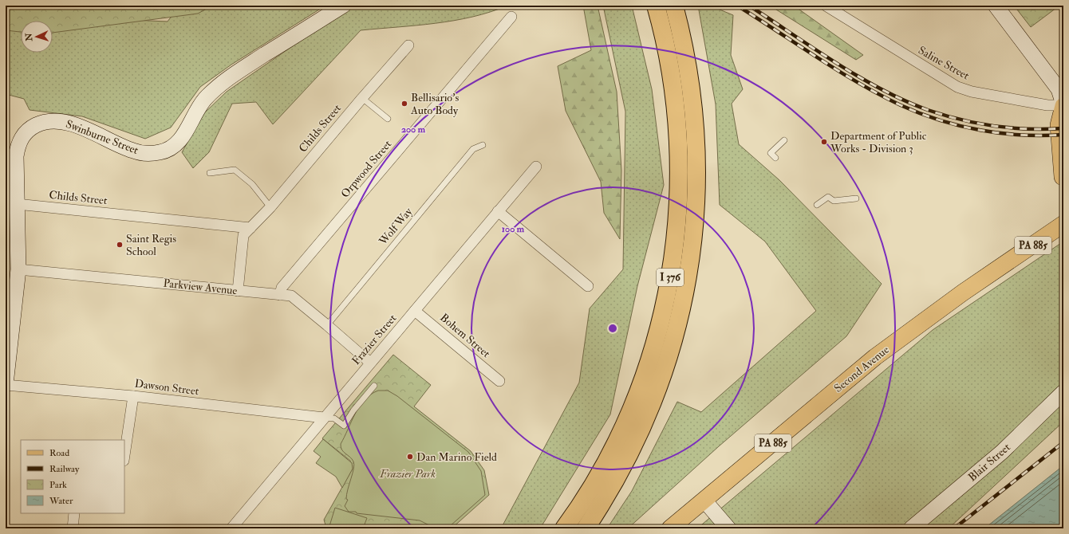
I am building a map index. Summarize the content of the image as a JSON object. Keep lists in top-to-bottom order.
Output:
{
  "streets": {
    "highway": ["I 376"],
    "main road": ["PA 885", "Second Avenue"],
    "street": [
      "Saline Street",
      "Childs Street",
      "Swinburne Street",
      "Orpwood Street",
      "Parkview Avenue",
      "Bohem Street",
      "Frazier Street",
      "Dawson Street",
      "Blair Street"
    ],
    "lane": ["Wolf Way"]
  },
  "crossings": [
    ["Childs Street", "Swinburne Street"],
    ["Childs Street", "Parkview Avenue"],
    ["Swinburne Street", "Parkview Avenue"],
    ["Swinburne Street", "Dawson Street"],
    ["Orpwood Street", "Parkview Avenue"],
    ["Wolf Way", "Parkview Avenue"],
    ["PA 885", "Second Avenue"],
    ["Parkview Avenue", "Frazier Street"],
    ["Bohem Street", "Frazier Street"],
    ["Frazier Street", "Dawson Street"]
  ],
  "parks": ["Frazier Park"],
  "places": [
    "Bellisario's Auto Body",
    "Department of Public Works - Division 3",
    "Saint Regis School",
    "Dan Marino Field"
  ],
  "legend": [
    "Road",
    "Railway",
    "Park",
    "Water"
  ],
  "north": "left",
  "rings": ["200 m", "100 m"]
}
